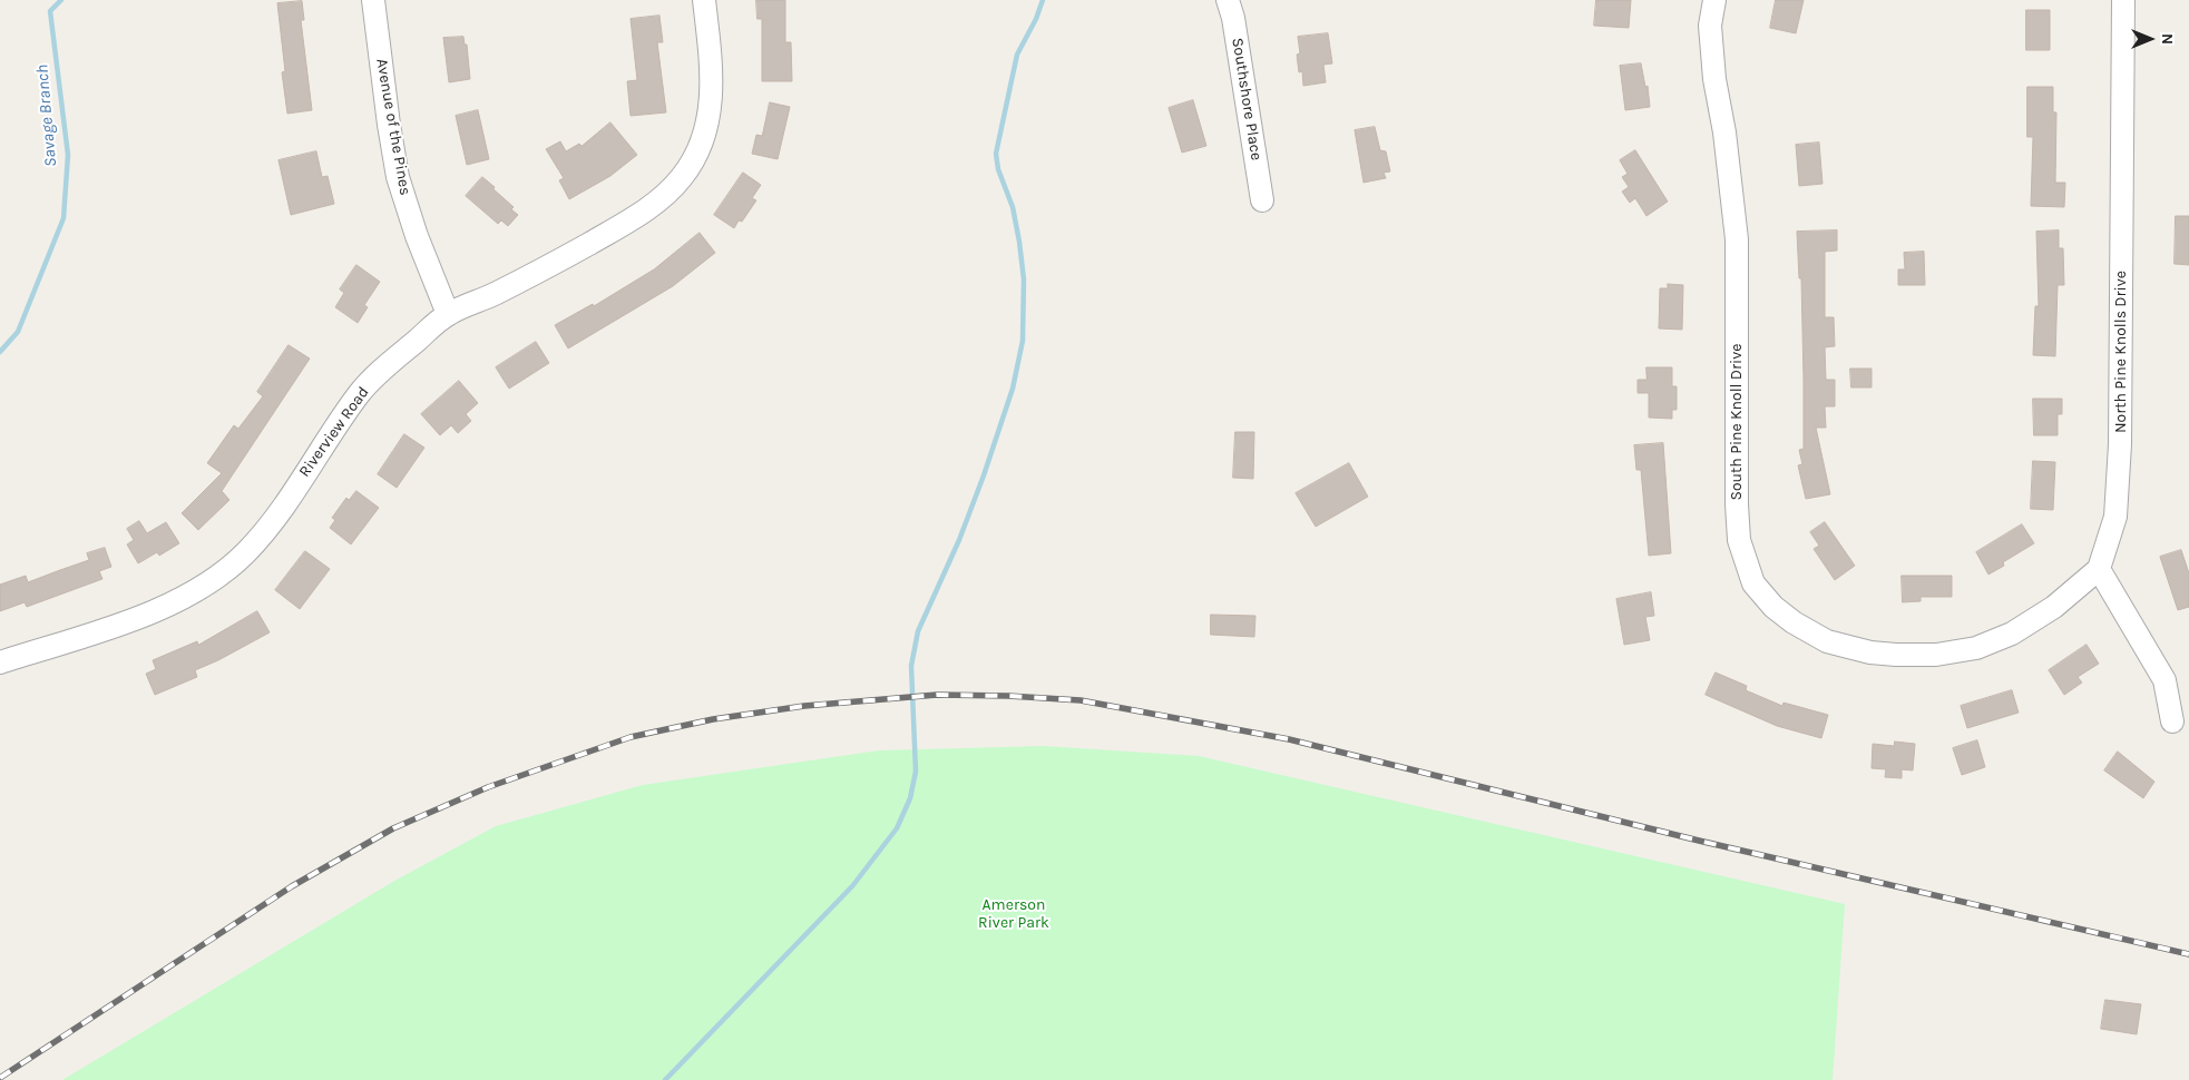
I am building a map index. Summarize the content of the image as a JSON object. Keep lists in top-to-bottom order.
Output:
{
  "streets": {
    "street": [
      "Southshore Place",
      "Avenue of the Pines",
      "North Pine Knolls Drive",
      "South Pine Knoll Drive",
      "Riverview Road"
    ]
  },
  "crossings": [
    ["Avenue of the Pines", "Riverview Road"],
    ["North Pine Knolls Drive", "South Pine Knoll Drive"]
  ],
  "water": ["Savage Branch"],
  "parks": ["Amerson River Park"],
  "north": "right"
}
